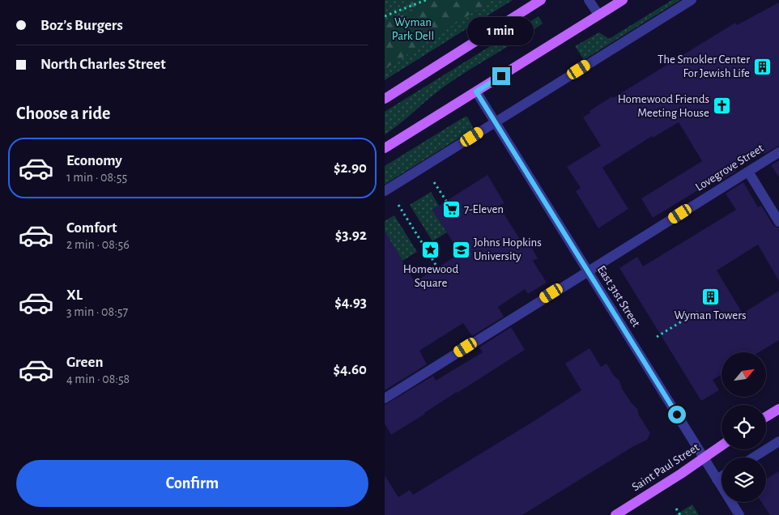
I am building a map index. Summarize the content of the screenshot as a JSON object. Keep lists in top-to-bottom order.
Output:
{
  "streets": {
    "main road": ["Saint Paul Street"],
    "street": ["Lovegrove Street", "East 31st Street"]
  },
  "crossings": [
    ["Lovegrove Street", "East 31st Street"],
    ["East 31st Street", "Saint Paul Street"]
  ],
  "parks": ["Wyman Park Dell"],
  "places": {
    "building": ["The Smokler Center For Jewish Life", "Wyman Towers"],
    "church": ["Homewood Friends Meeting House"],
    "supermarket": ["7-Eleven"],
    "school or university": ["Johns Hopkins University"],
    "place": ["Homewood Square"]
  },
  "north": "top right",
  "page": {
    "banner": ["Boz’s Burgers", "North Charles Street"],
    "bubble": "1 min",
    "heading": "Choose a ride",
    "list": [
      {
        "name": "Economy",
        "note": "1 min · 08:55",
        "value": "$2.90"
      },
      {
        "name": "Comfort",
        "note": "2 min · 08:56",
        "value": "$3.92"
      },
      {
        "name": "XL",
        "note": "3 min · 08:57",
        "value": "$4.93"
      },
      {
        "name": "Green",
        "note": "4 min · 08:58",
        "value": "$4.60"
      }
    ],
    "buttons": "Confirm"
  }
}
